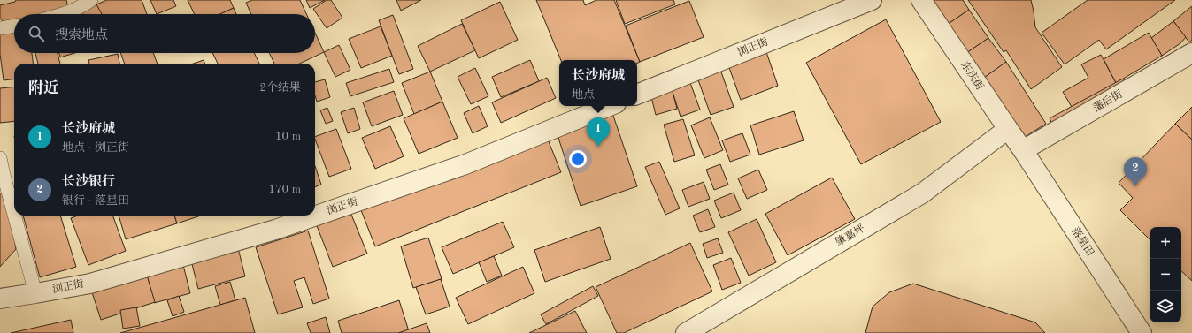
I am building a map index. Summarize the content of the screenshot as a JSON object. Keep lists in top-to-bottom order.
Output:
{
  "streets": {
    "street": [
      "浏正街",
      "东庆街",
      "藩后街",
      "肇嘉坪",
      "落星田"
    ]
  },
  "crossings": [
    ["东庆街", "藩后街"],
    ["东庆街", "肇嘉坪"],
    ["东庆街", "落星田"],
    ["藩后街", "落星田"]
  ],
  "page": {
    "search": "搜索地点",
    "popup": ["长沙府城", "地点"],
    "heading": ["附近", "2个结果"],
    "list": [
      {
        "mark": "1",
        "name": "长沙府城",
        "note": "地点 · 浏正街",
        "value": "10 m"
      },
      {
        "mark": "2",
        "name": "长沙银行",
        "note": "银行 · 落星田",
        "value": "170 m"
      }
    ],
    "pins": ["1", "2"],
    "map_buttons": ["+", "−"]
  }
}
